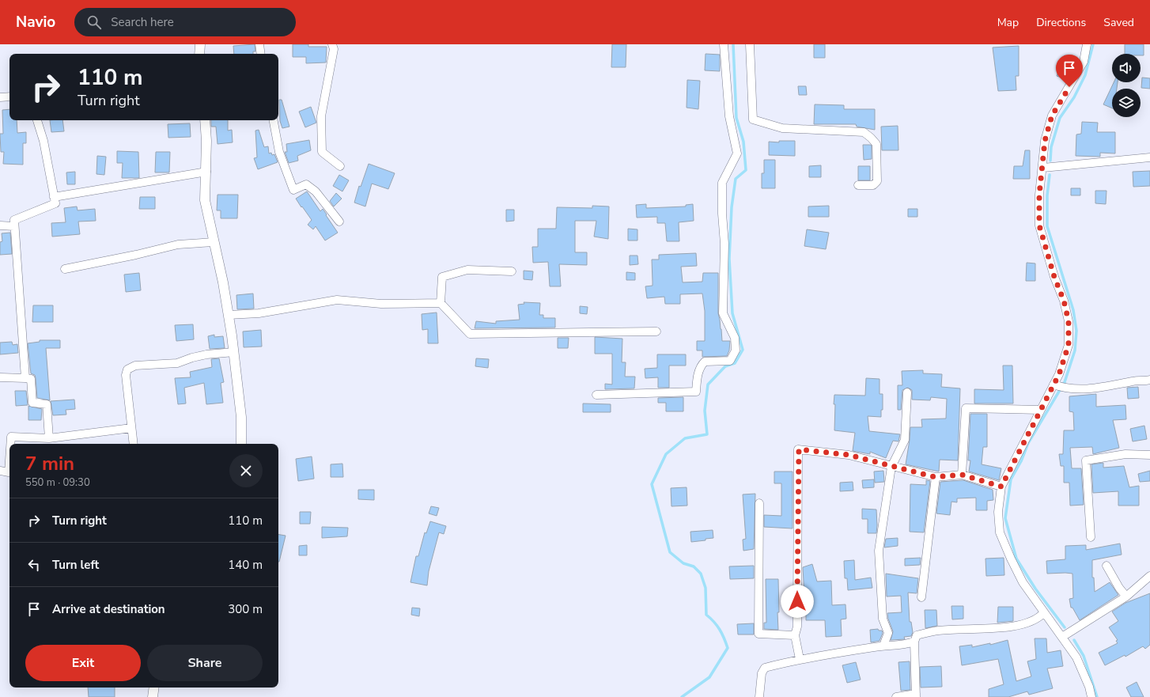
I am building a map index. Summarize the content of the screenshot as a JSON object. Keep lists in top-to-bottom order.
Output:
{
  "page": {
    "header": "Navio",
    "search": "Search here",
    "nav": ["Map", "Directions", "Saved"],
    "turn": ["110 m", "Turn right"],
    "heading": ["7 min", "550 m · 09:30"],
    "list": [
      {
        "name": "Turn right",
        "value": "110 m"
      },
      {
        "name": "Turn left",
        "value": "140 m"
      },
      {
        "name": "Arrive at destination",
        "value": "300 m"
      }
    ],
    "buttons": ["Exit", "Share"]
  }
}
